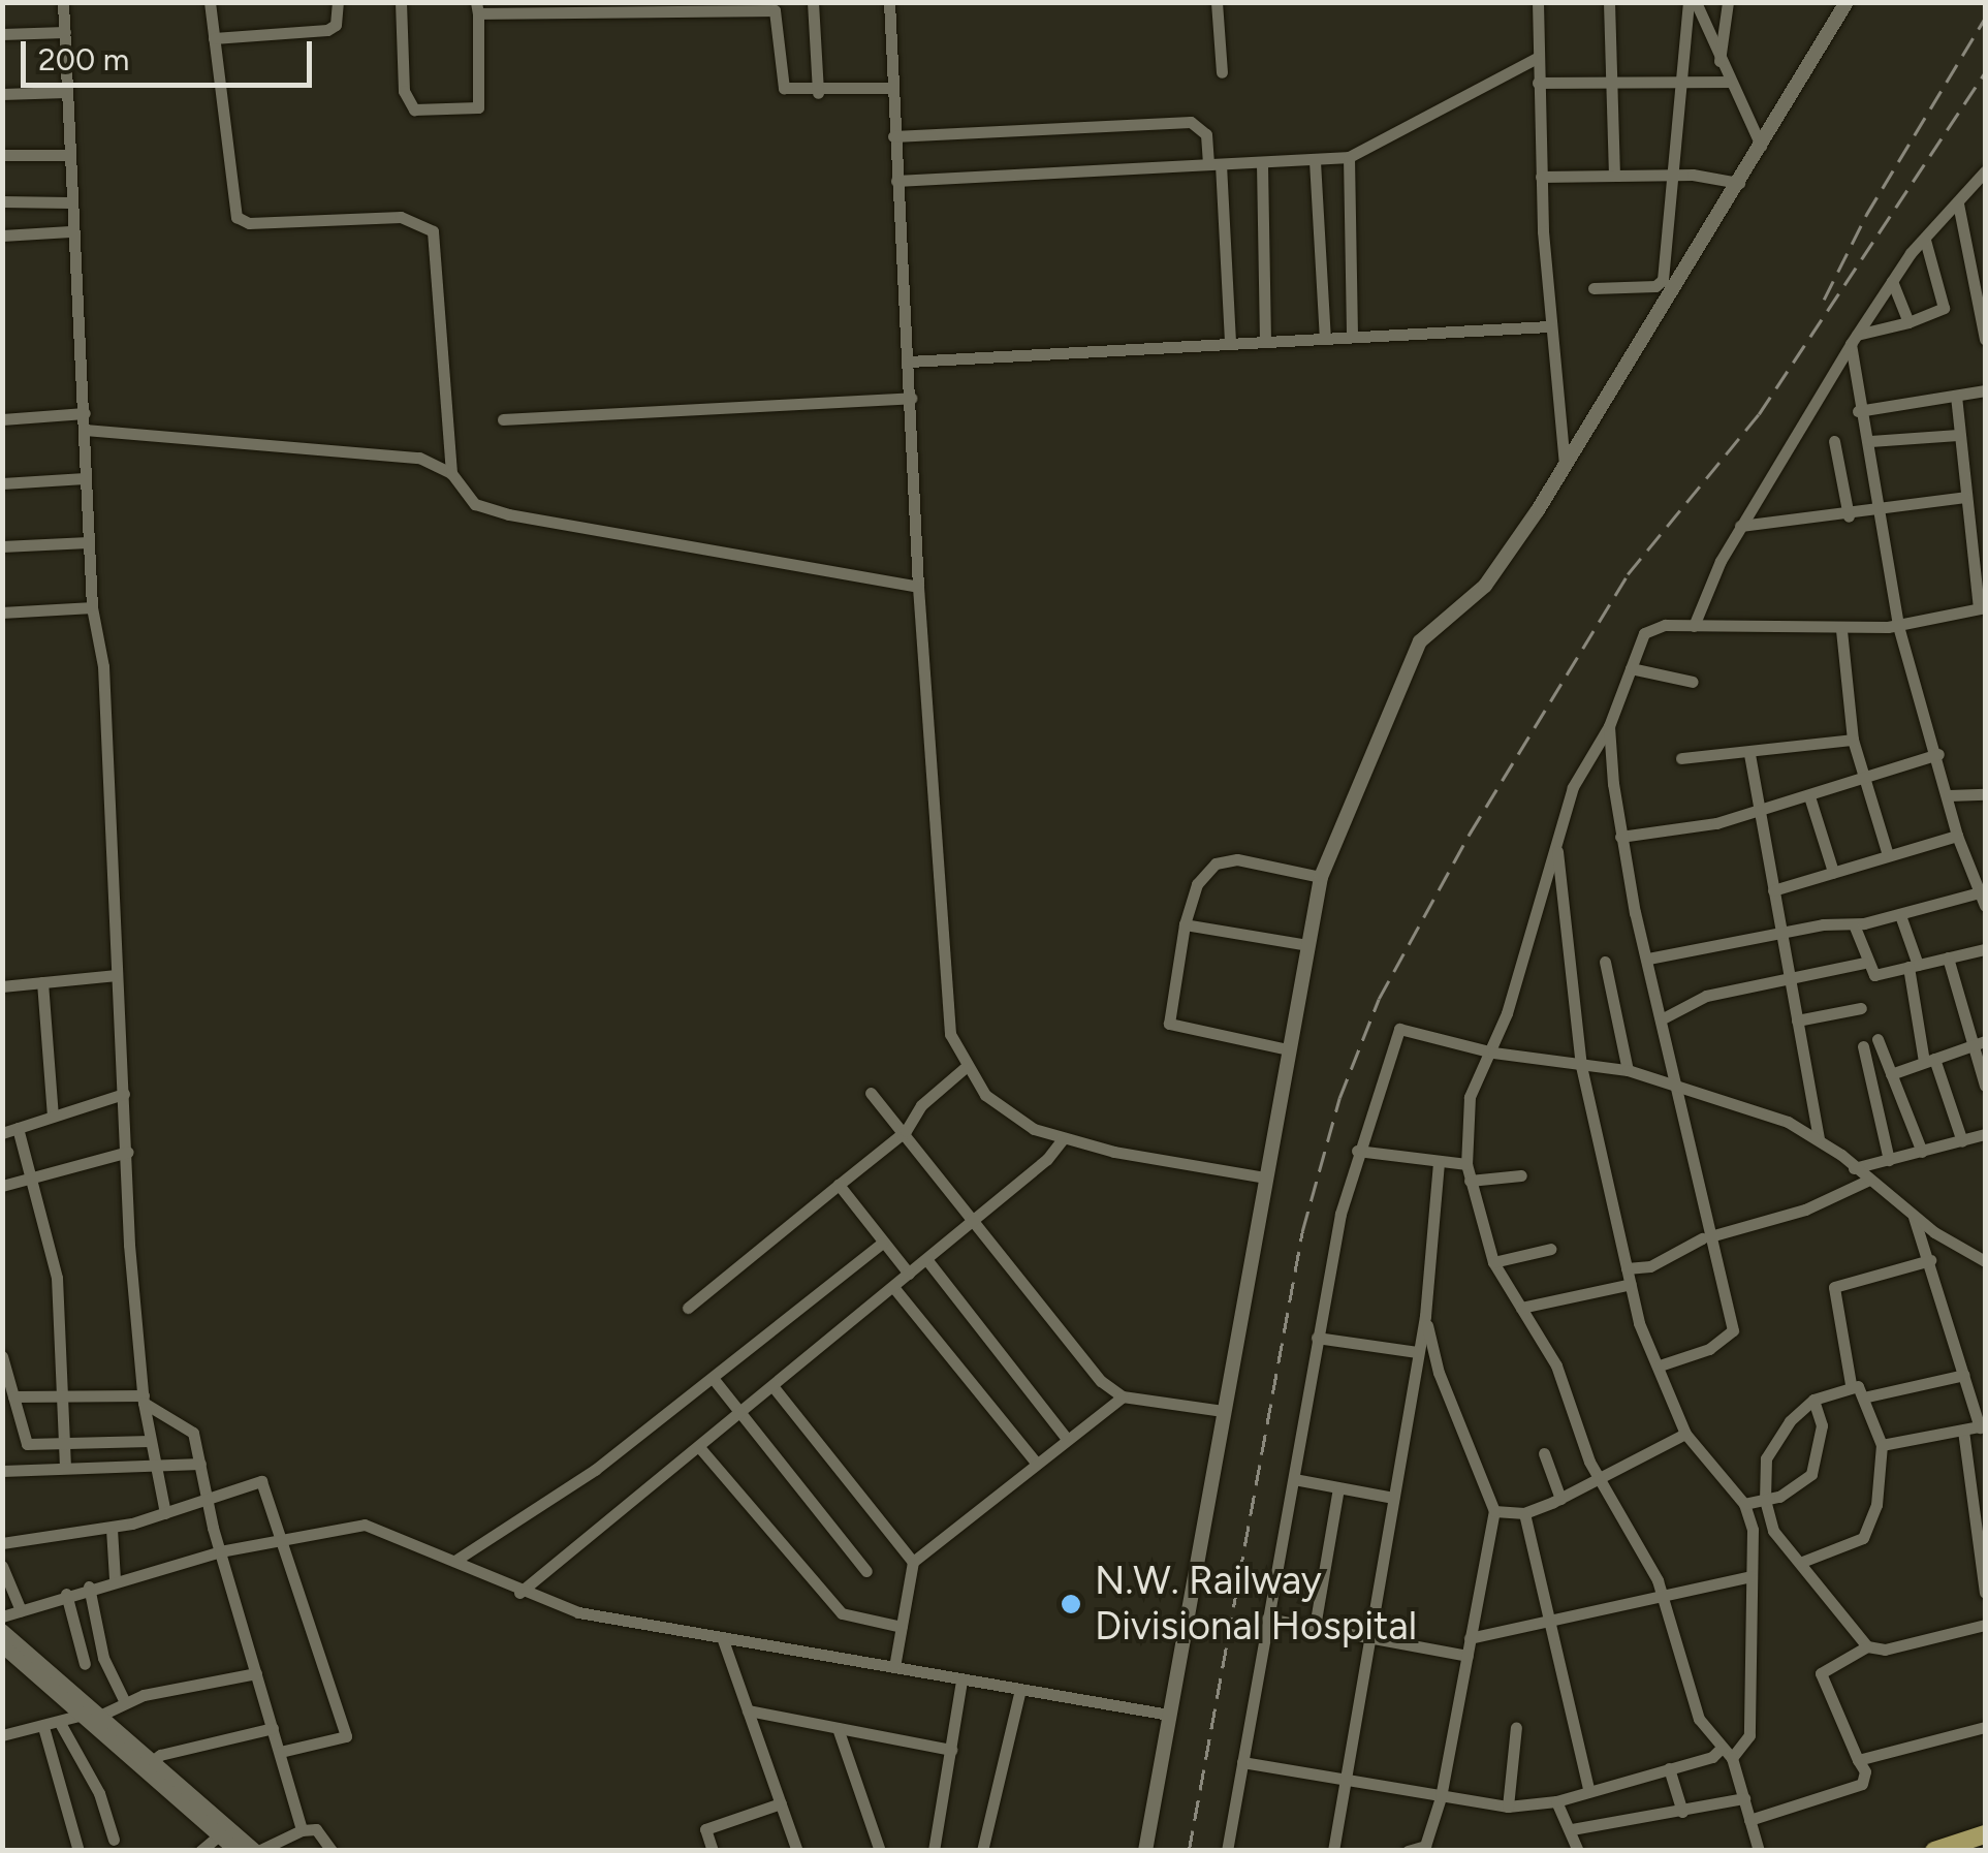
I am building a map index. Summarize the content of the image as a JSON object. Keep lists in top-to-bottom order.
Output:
{
  "places": ["N.W. Railway Divisional Hospital"],
  "scale_bar": "200 m"
}
